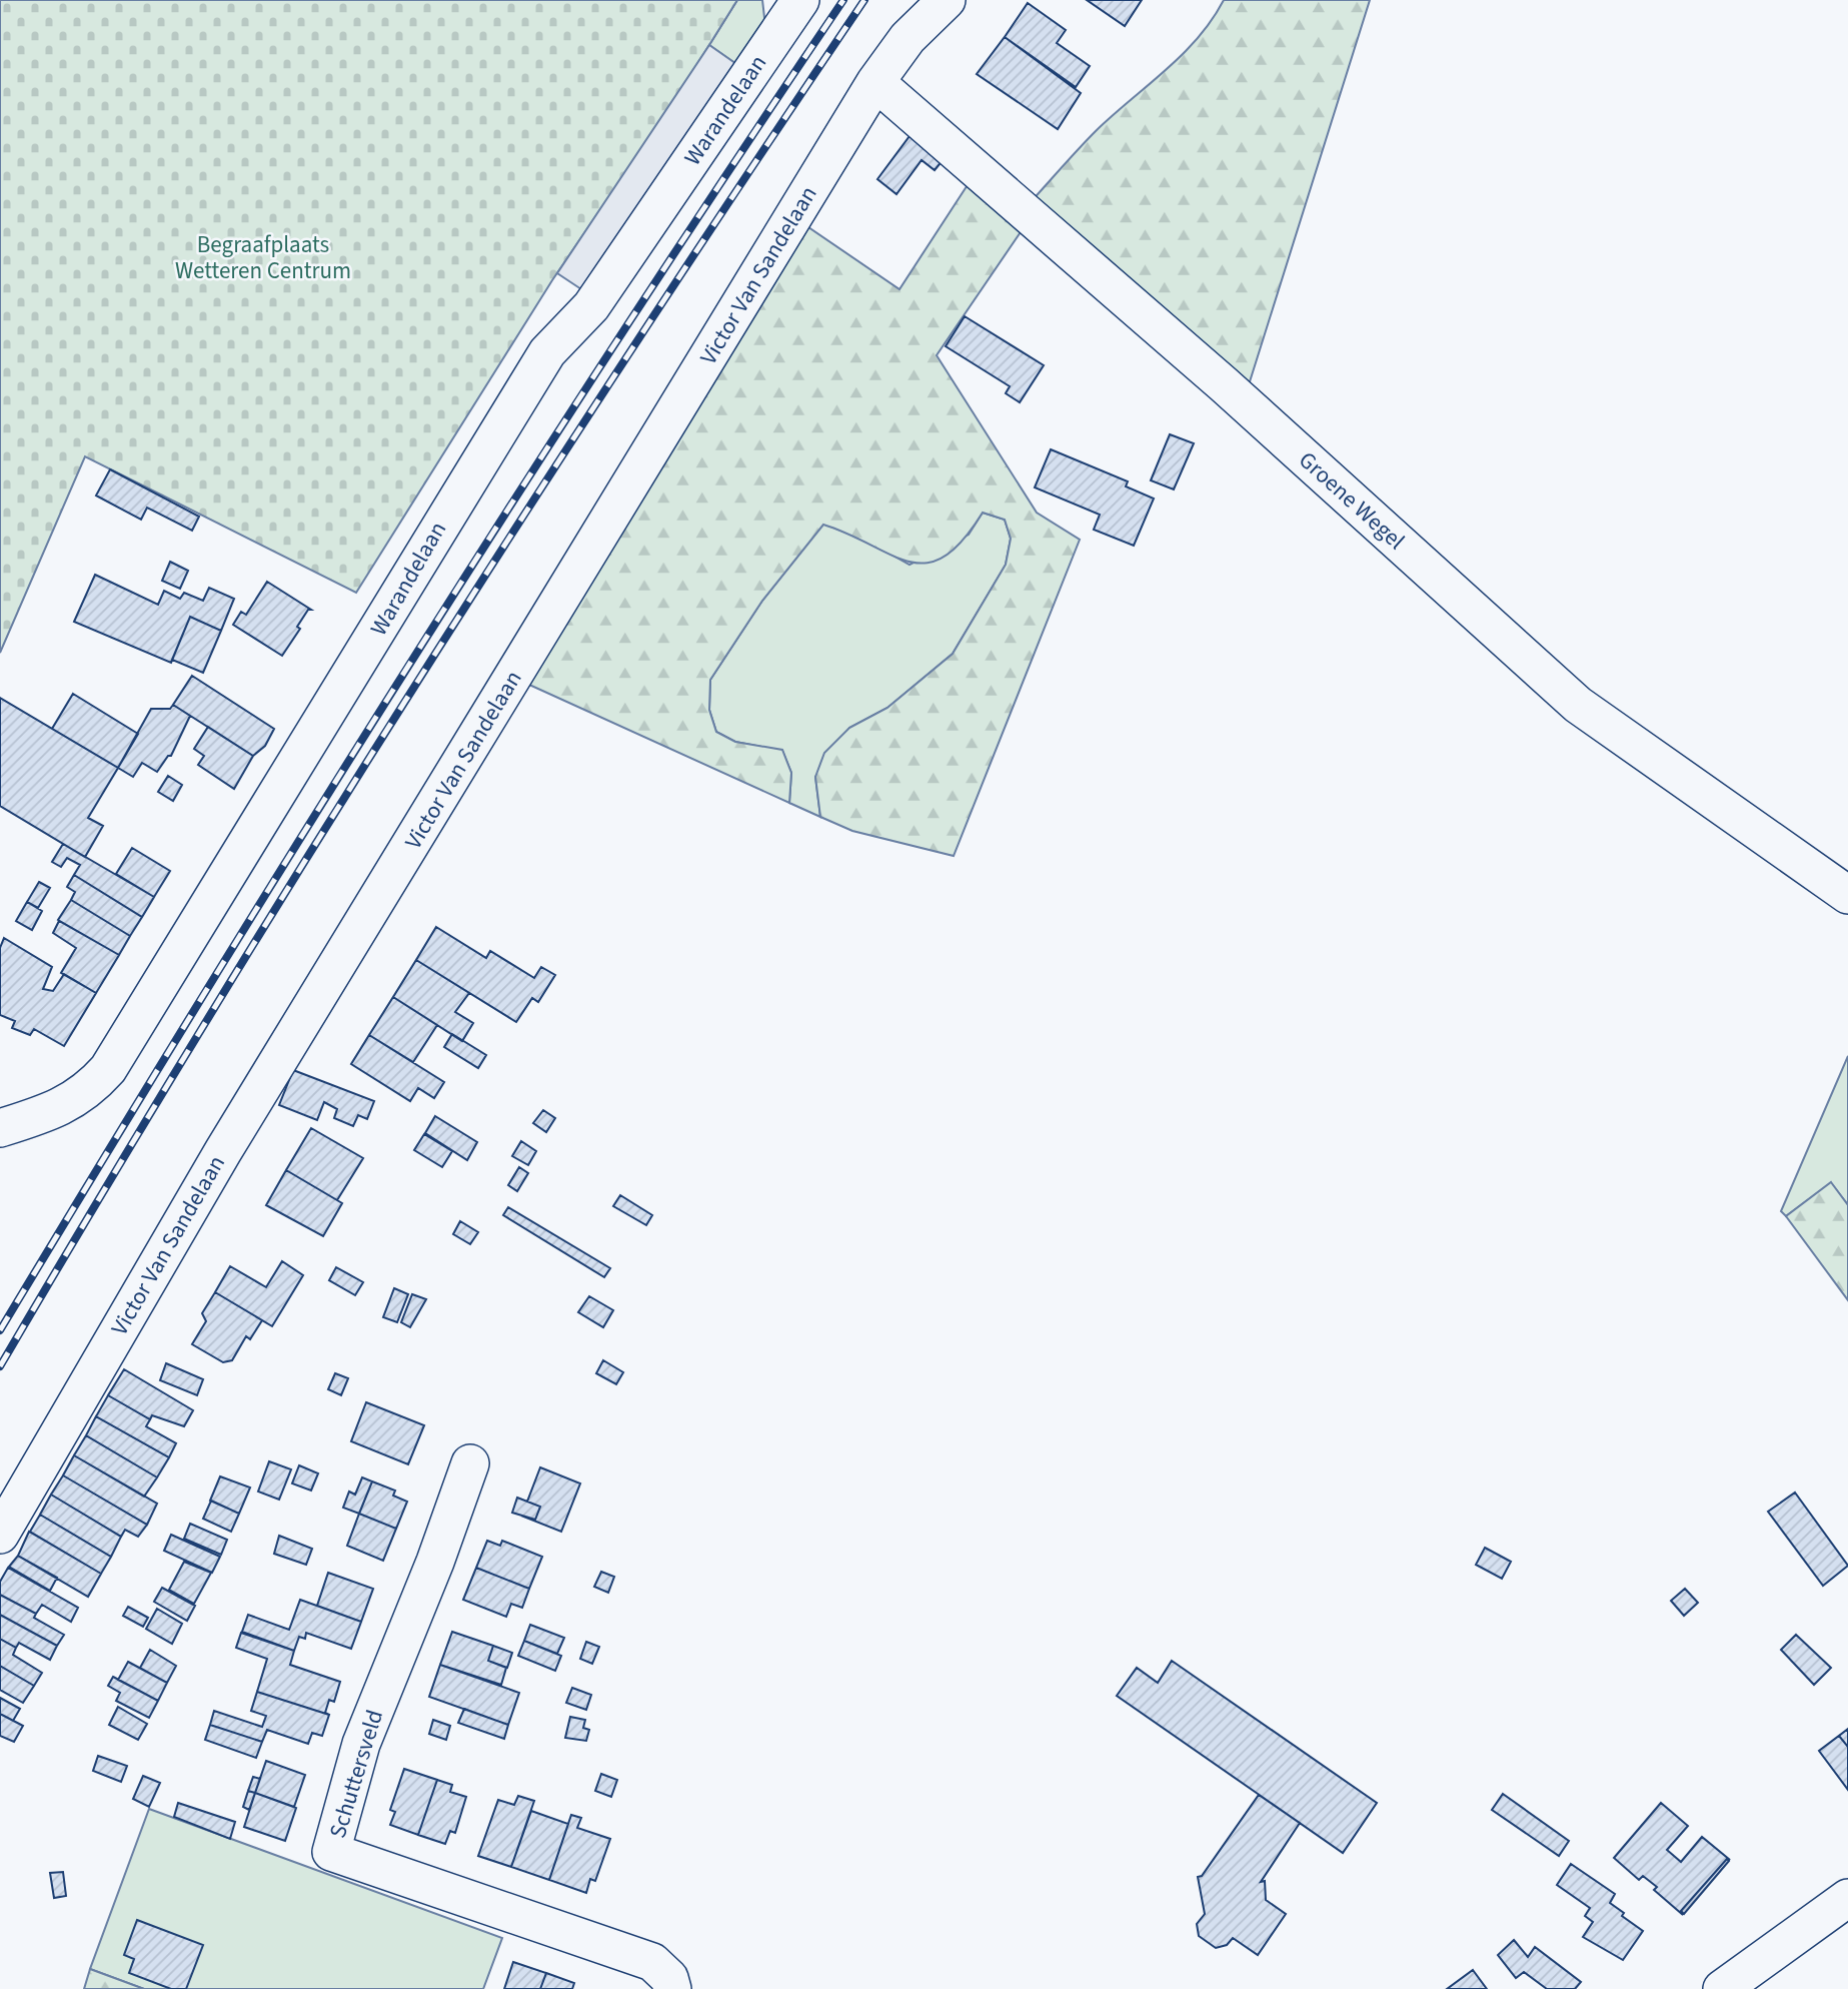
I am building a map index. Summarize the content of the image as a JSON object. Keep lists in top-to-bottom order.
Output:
{
  "streets": {
    "street": [
      "Warandelaan",
      "Victor Van Sandelaan",
      "Groene Wegel",
      "Schuttersveld"
    ]
  },
  "crossings": [
    ["Victor Van Sandelaan", "Groene Wegel"]
  ],
  "parks": ["Begraafplaats Wetteren Centrum"]
}
